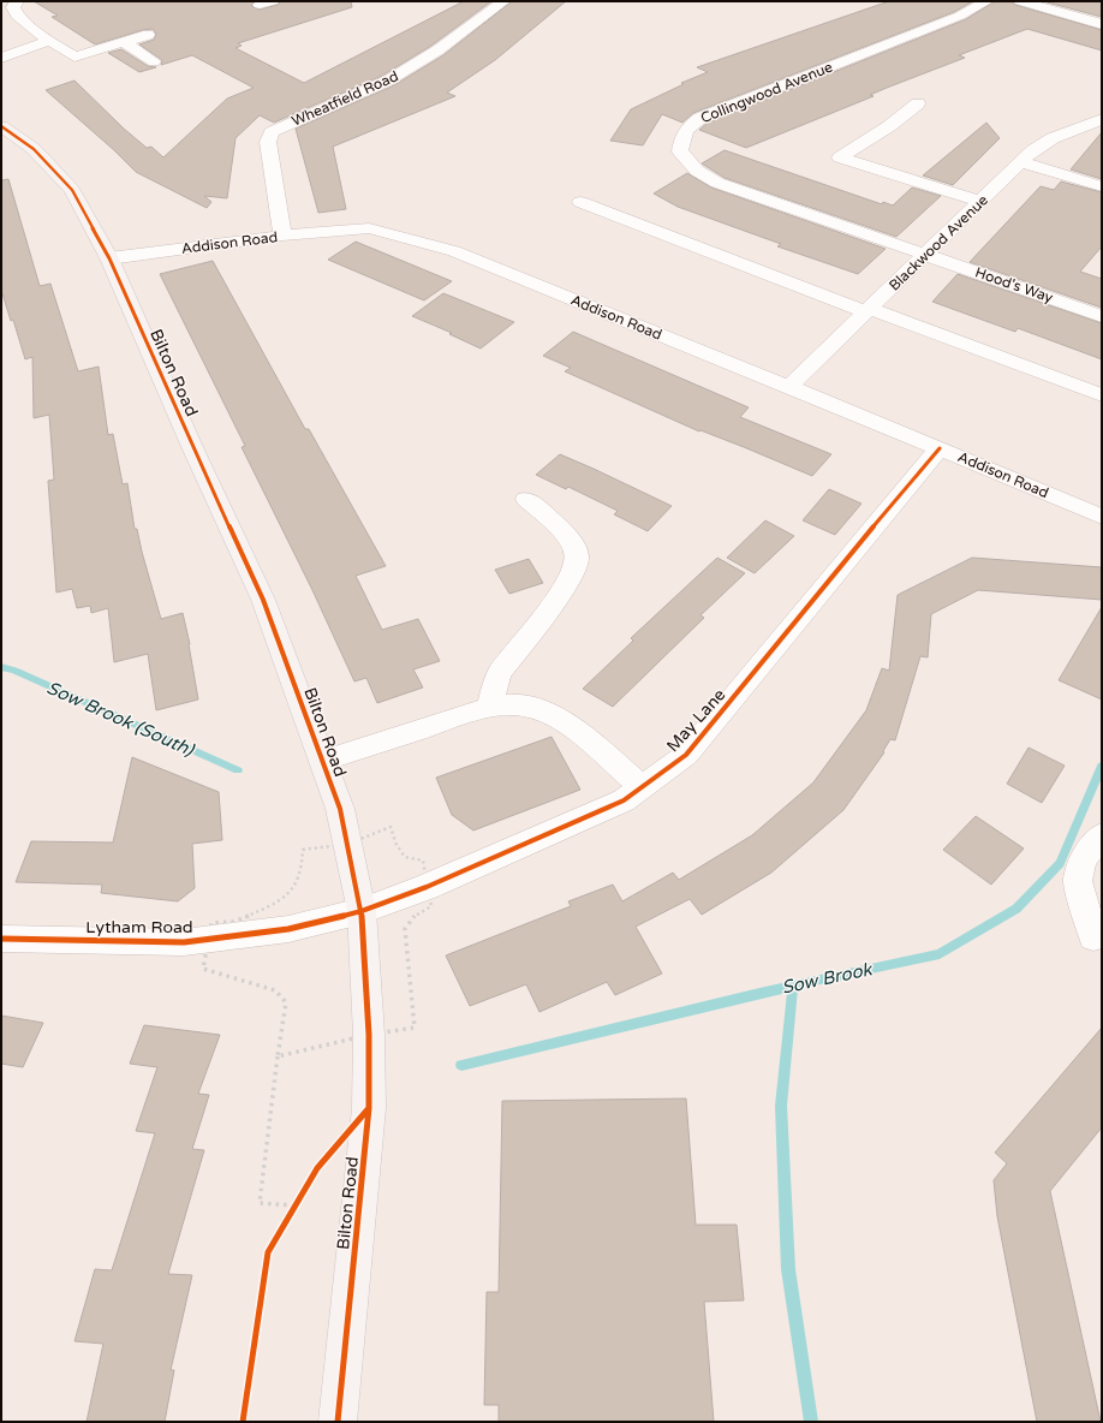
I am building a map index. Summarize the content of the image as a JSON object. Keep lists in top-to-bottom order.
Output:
{
  "streets": {
    "main road": ["Bilton Road"],
    "street": [
      "Collingwood Avenue",
      "Wheatfield Road",
      "Addison Road",
      "Blackwood Avenue",
      "Hood's Way",
      "May Lane",
      "Lytham Road"
    ]
  },
  "crossings": [
    ["Collingwood Avenue", "Blackwood Avenue"],
    ["Collingwood Avenue", "Hood's Way"],
    ["Wheatfield Road", "Addison Road"],
    ["Addison Road", "Blackwood Avenue"],
    ["Addison Road", "Bilton Road"],
    ["Addison Road", "May Lane"],
    ["Blackwood Avenue", "Hood's Way"],
    ["Bilton Road", "May Lane"],
    ["Bilton Road", "Lytham Road"],
    ["May Lane", "Lytham Road"]
  ],
  "water": ["Sow Brook (South)", "Sow Brook"]
}
